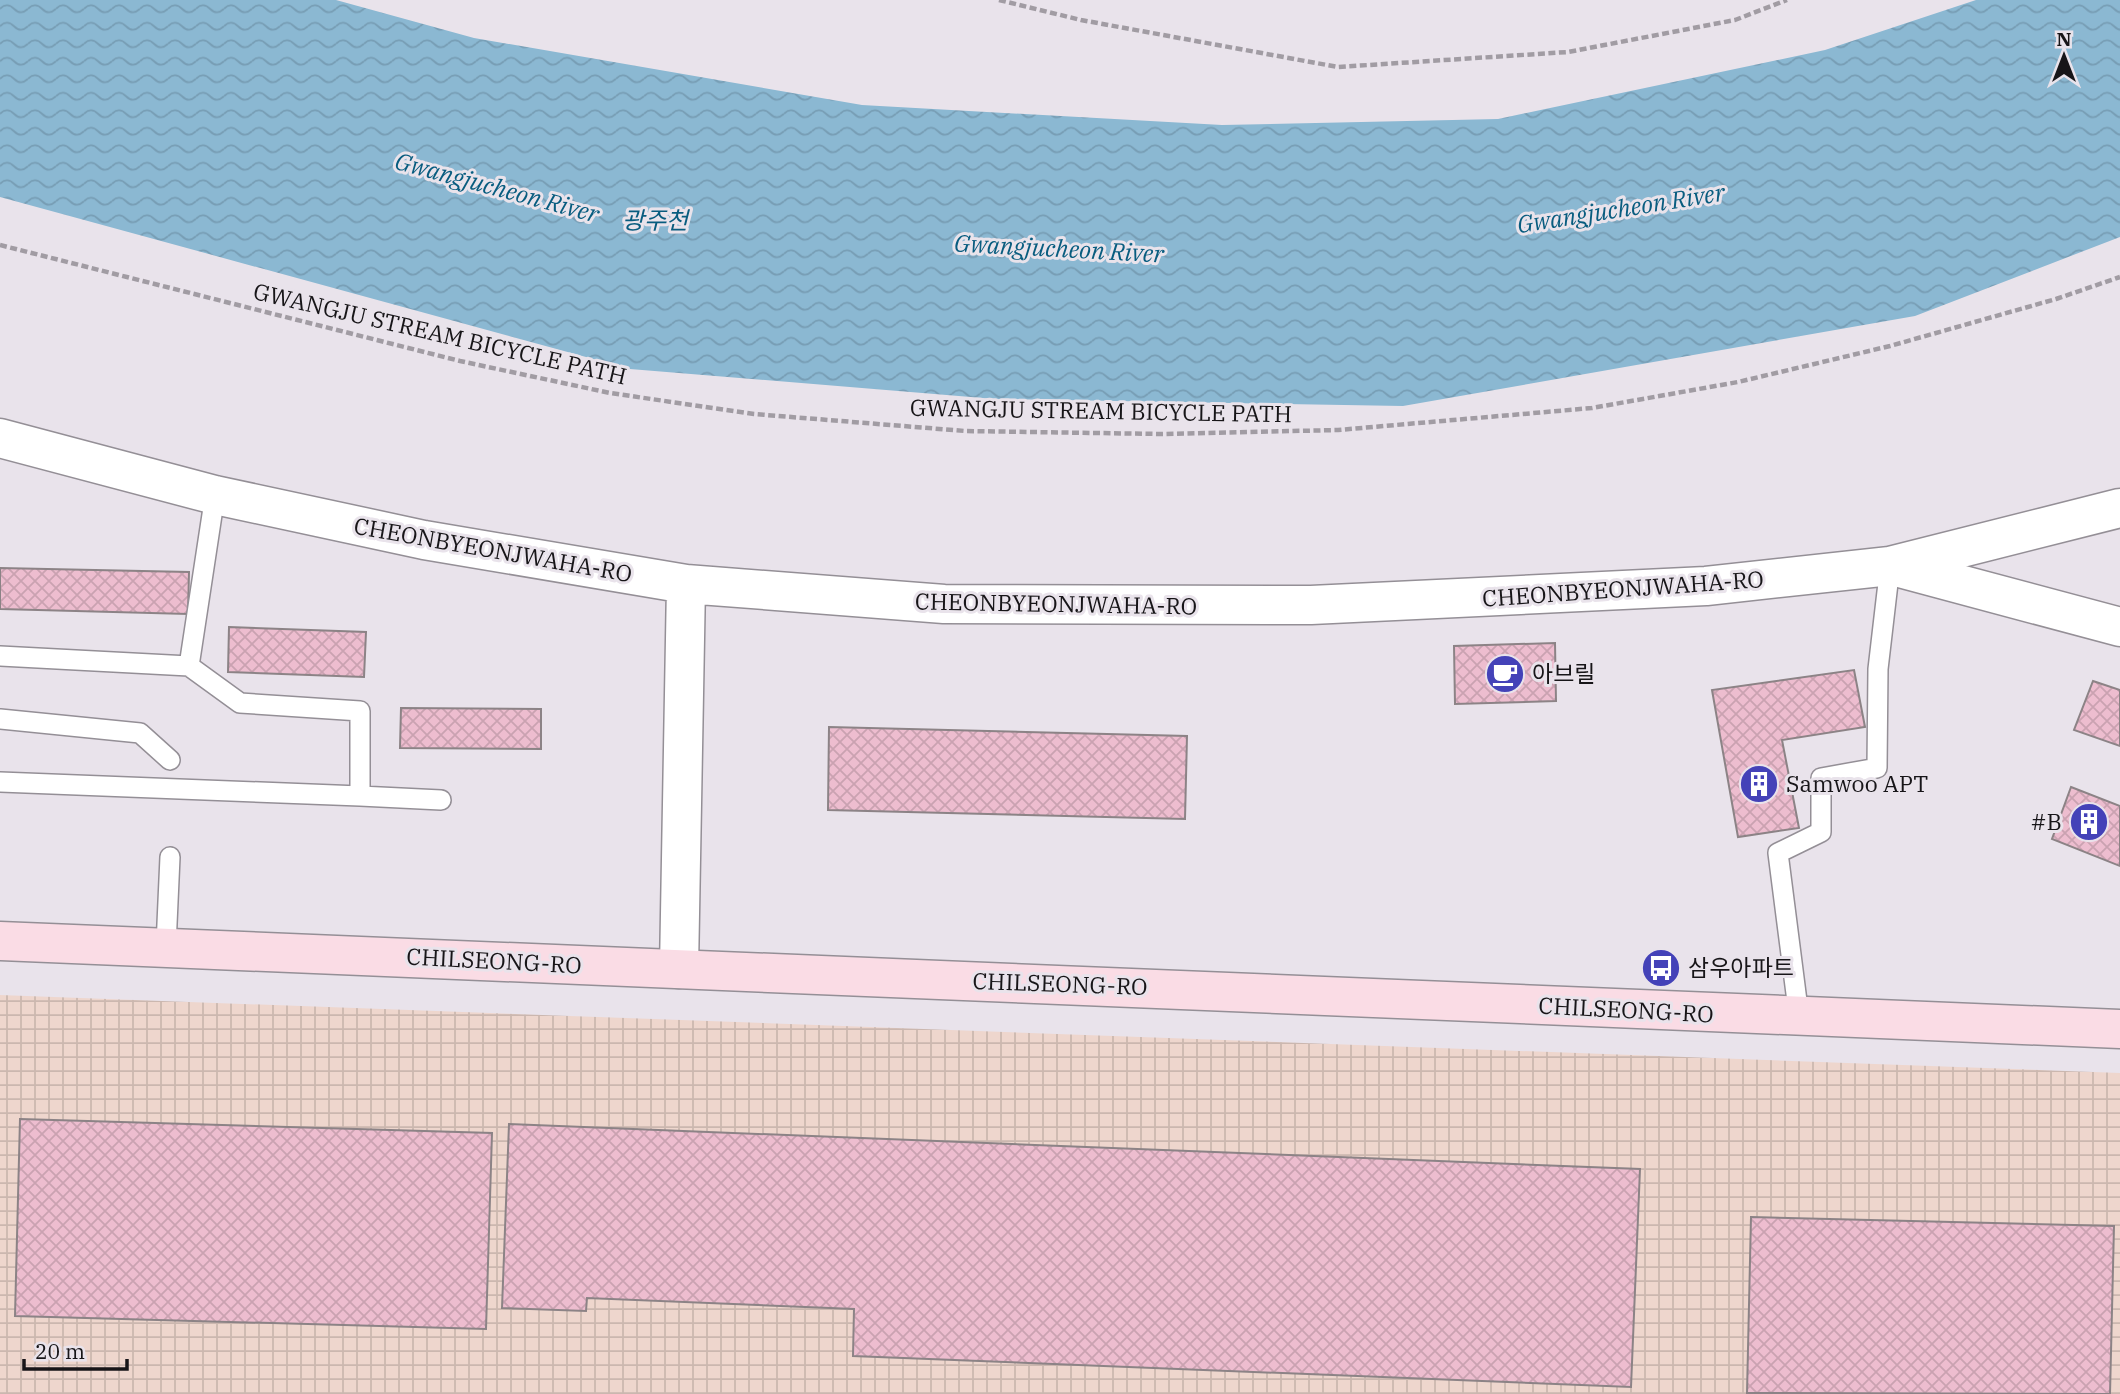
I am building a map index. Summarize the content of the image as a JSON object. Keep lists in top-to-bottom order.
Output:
{
  "streets": {
    "street": ["CHEONBYEONJWAHA-RO", "CHILSEONG-RO"],
    "path": ["GWANGJU STREAM BICYCLE PATH"]
  },
  "water": ["Gwangjucheon River", "광주천"],
  "places": {
    "cafe": ["아브릴"],
    "building": ["Samwoo APT", "#B"],
    "bus stop": ["삼우아파트"]
  },
  "scale_bar": "20 m",
  "north": "top"
}
